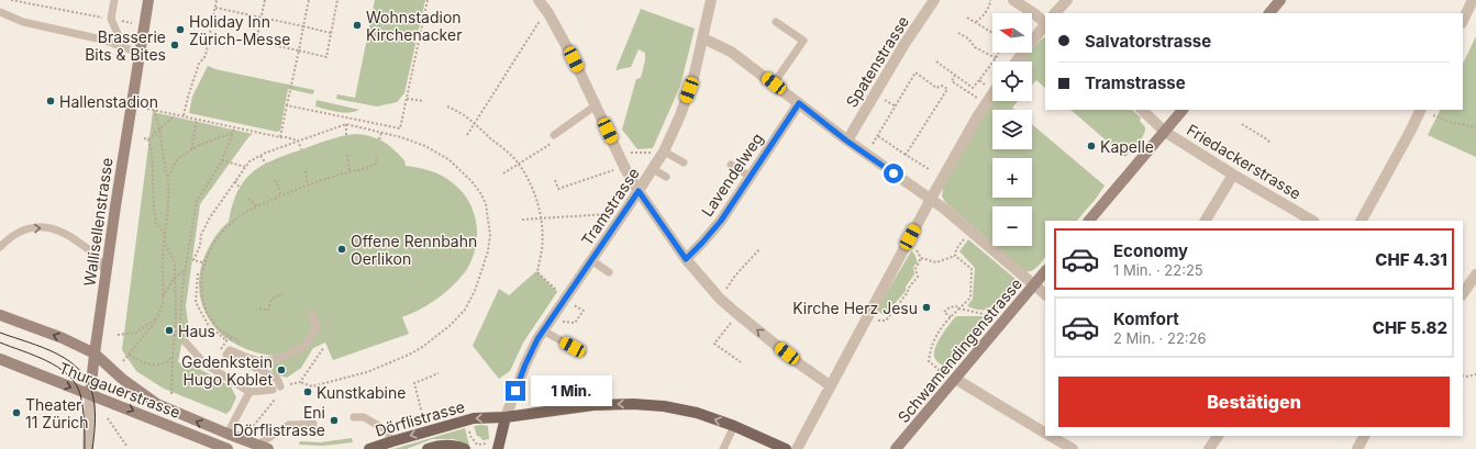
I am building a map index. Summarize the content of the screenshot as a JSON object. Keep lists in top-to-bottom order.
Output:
{
  "streets": {
    "main road": ["Dörflistrasse"],
    "street": [
      "Spatenstrasse",
      "Friedackerstrasse",
      "Lavendelweg",
      "Tramstrasse",
      "Wallisellenstrasse",
      "Schwamendingenstrasse",
      "Thurgauerstrasse"
    ]
  },
  "crossings": [
    ["Tramstrasse", "Dörflistrasse"],
    ["Wallisellenstrasse", "Thurgauerstrasse"]
  ],
  "one_way": ["Dörflistrasse"],
  "places": [
    "Wohnstadion Kirchenacker",
    "Holiday Inn Zürich-Messe",
    "Brasserie Bits & Bites",
    "Hallenstadion",
    "Kapelle",
    "Offene Rennbahn Oerlikon",
    "Kirche Herz Jesu",
    "Haus",
    "Gedenkstein Hugo Koblet",
    "Kunstkabine",
    "Theater 11 Zürich",
    "Eni Dörflistrasse"
  ],
  "north": "left",
  "page": {
    "map_buttons": ["+", "−"],
    "banner": ["Salvatorstrasse", "Tramstrasse"],
    "list": [
      {
        "name": "Economy",
        "note": "1 Min. · 22:25",
        "value": "CHF 4.31"
      },
      {
        "name": "Komfort",
        "note": "2 Min. · 22:26",
        "value": "CHF 5.82"
      }
    ],
    "buttons": "Bestätigen",
    "bubble": "1 Min."
  }
}
